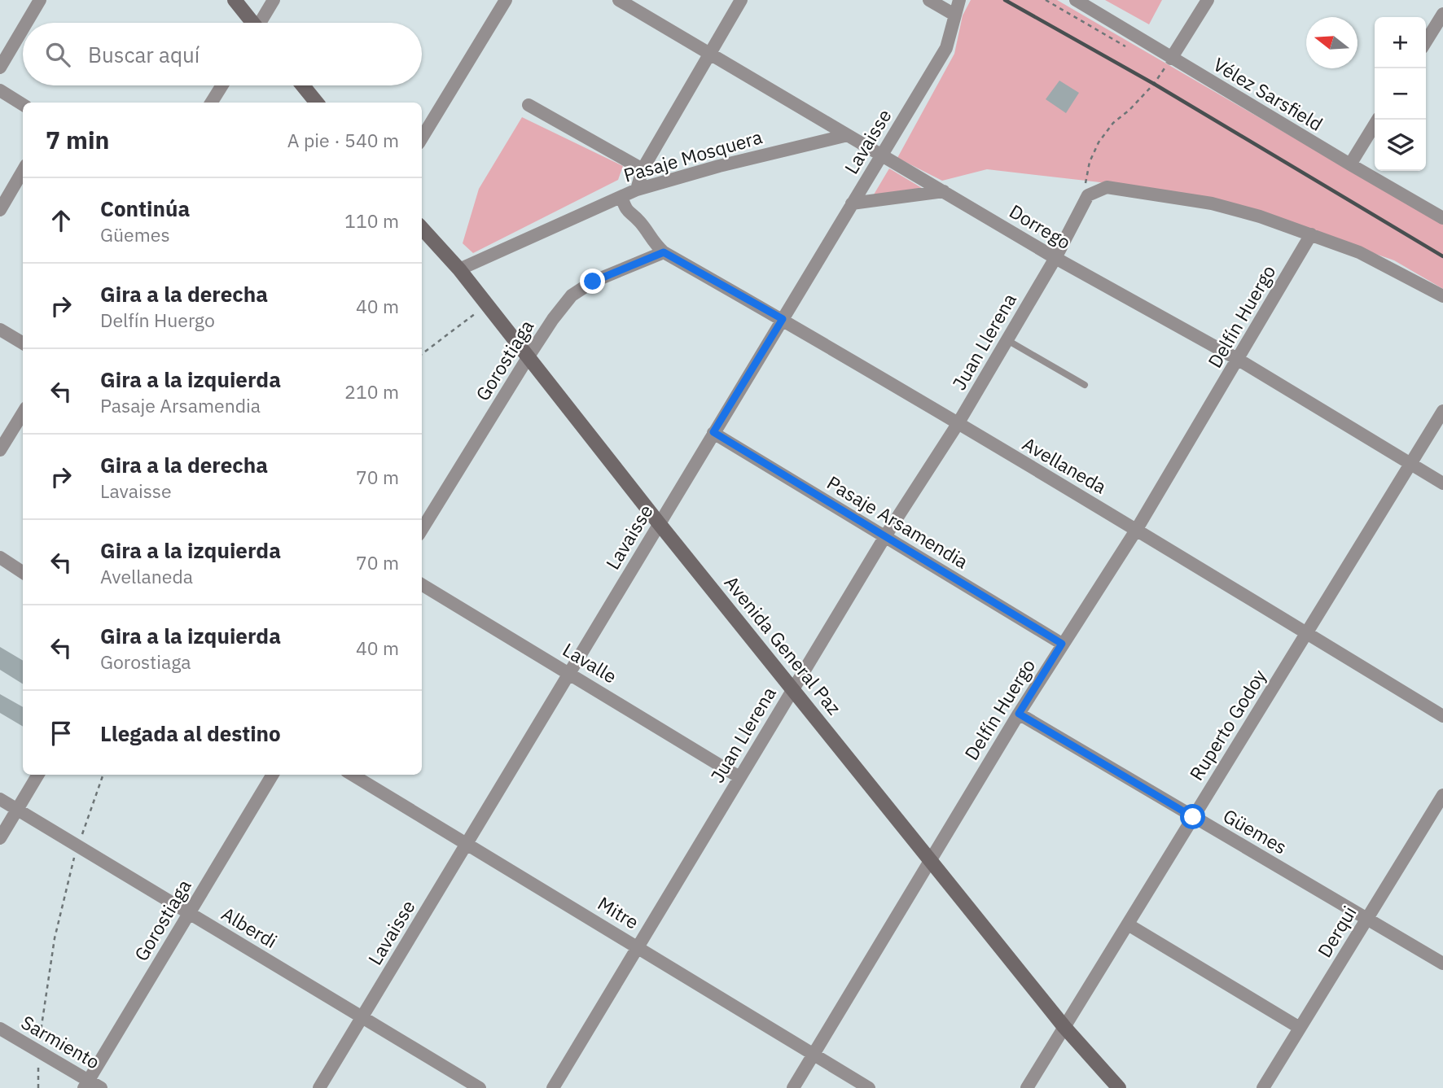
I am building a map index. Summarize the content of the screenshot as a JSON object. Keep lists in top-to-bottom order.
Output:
{
  "streets": {
    "main road": ["Avenida General Paz"],
    "street": [
      "Vélez Sarsfield",
      "Lavaisse",
      "Pasaje Mosquera",
      "Dorrego",
      "Delfín Huergo",
      "Juan Llerena",
      "Gorostiaga",
      "Avellaneda",
      "Pasaje Arsamendia",
      "Lavalle",
      "Ruperto Godoy",
      "Güemes",
      "Mitre",
      "Alberdi",
      "Derqui",
      "Sarmiento"
    ]
  },
  "crossings": [
    ["Lavaisse", "Dorrego"],
    ["Lavaisse", "Avellaneda"],
    ["Lavaisse", "Pasaje Arsamendia"],
    ["Lavaisse", "Avenida General Paz"],
    ["Lavaisse", "Lavalle"],
    ["Lavaisse", "Mitre"],
    ["Lavaisse", "Alberdi"],
    ["Pasaje Mosquera", "Dorrego"],
    ["Pasaje Mosquera", "Avenida General Paz"],
    ["Dorrego", "Delfín Huergo"],
    ["Dorrego", "Juan Llerena"],
    ["Dorrego", "Ruperto Godoy"],
    ["Delfín Huergo", "Avellaneda"],
    ["Delfín Huergo", "Pasaje Arsamendia"],
    ["Delfín Huergo", "Avenida General Paz"],
    ["Delfín Huergo", "Güemes"],
    ["Delfín Huergo", "Mitre"],
    ["Juan Llerena", "Avellaneda"],
    ["Juan Llerena", "Pasaje Arsamendia"],
    ["Juan Llerena", "Avenida General Paz"],
    ["Juan Llerena", "Lavalle"],
    ["Juan Llerena", "Mitre"],
    ["Gorostiaga", "Avellaneda"],
    ["Gorostiaga", "Avenida General Paz"],
    ["Gorostiaga", "Alberdi"],
    ["Gorostiaga", "Sarmiento"],
    ["Avellaneda", "Ruperto Godoy"],
    ["Avenida General Paz", "Ruperto Godoy"],
    ["Ruperto Godoy", "Güemes"],
    ["Güemes", "Derqui"]
  ],
  "north": "left",
  "page": {
    "map_buttons": ["+", "−"],
    "search": "Buscar aquí",
    "heading": ["7 min", "A pie · 540 m"],
    "list": [
      ["Continúa", "Güemes", "110 m"],
      ["Gira a la derecha", "Delfín Huergo", "40 m"],
      ["Gira a la izquierda", "Pasaje Arsamendia", "210 m"],
      ["Gira a la derecha", "Lavaisse", "70 m"],
      ["Gira a la izquierda", "Avellaneda", "70 m"],
      ["Gira a la izquierda", "Gorostiaga", "40 m"],
      "Llegada al destino"
    ]
  }
}
